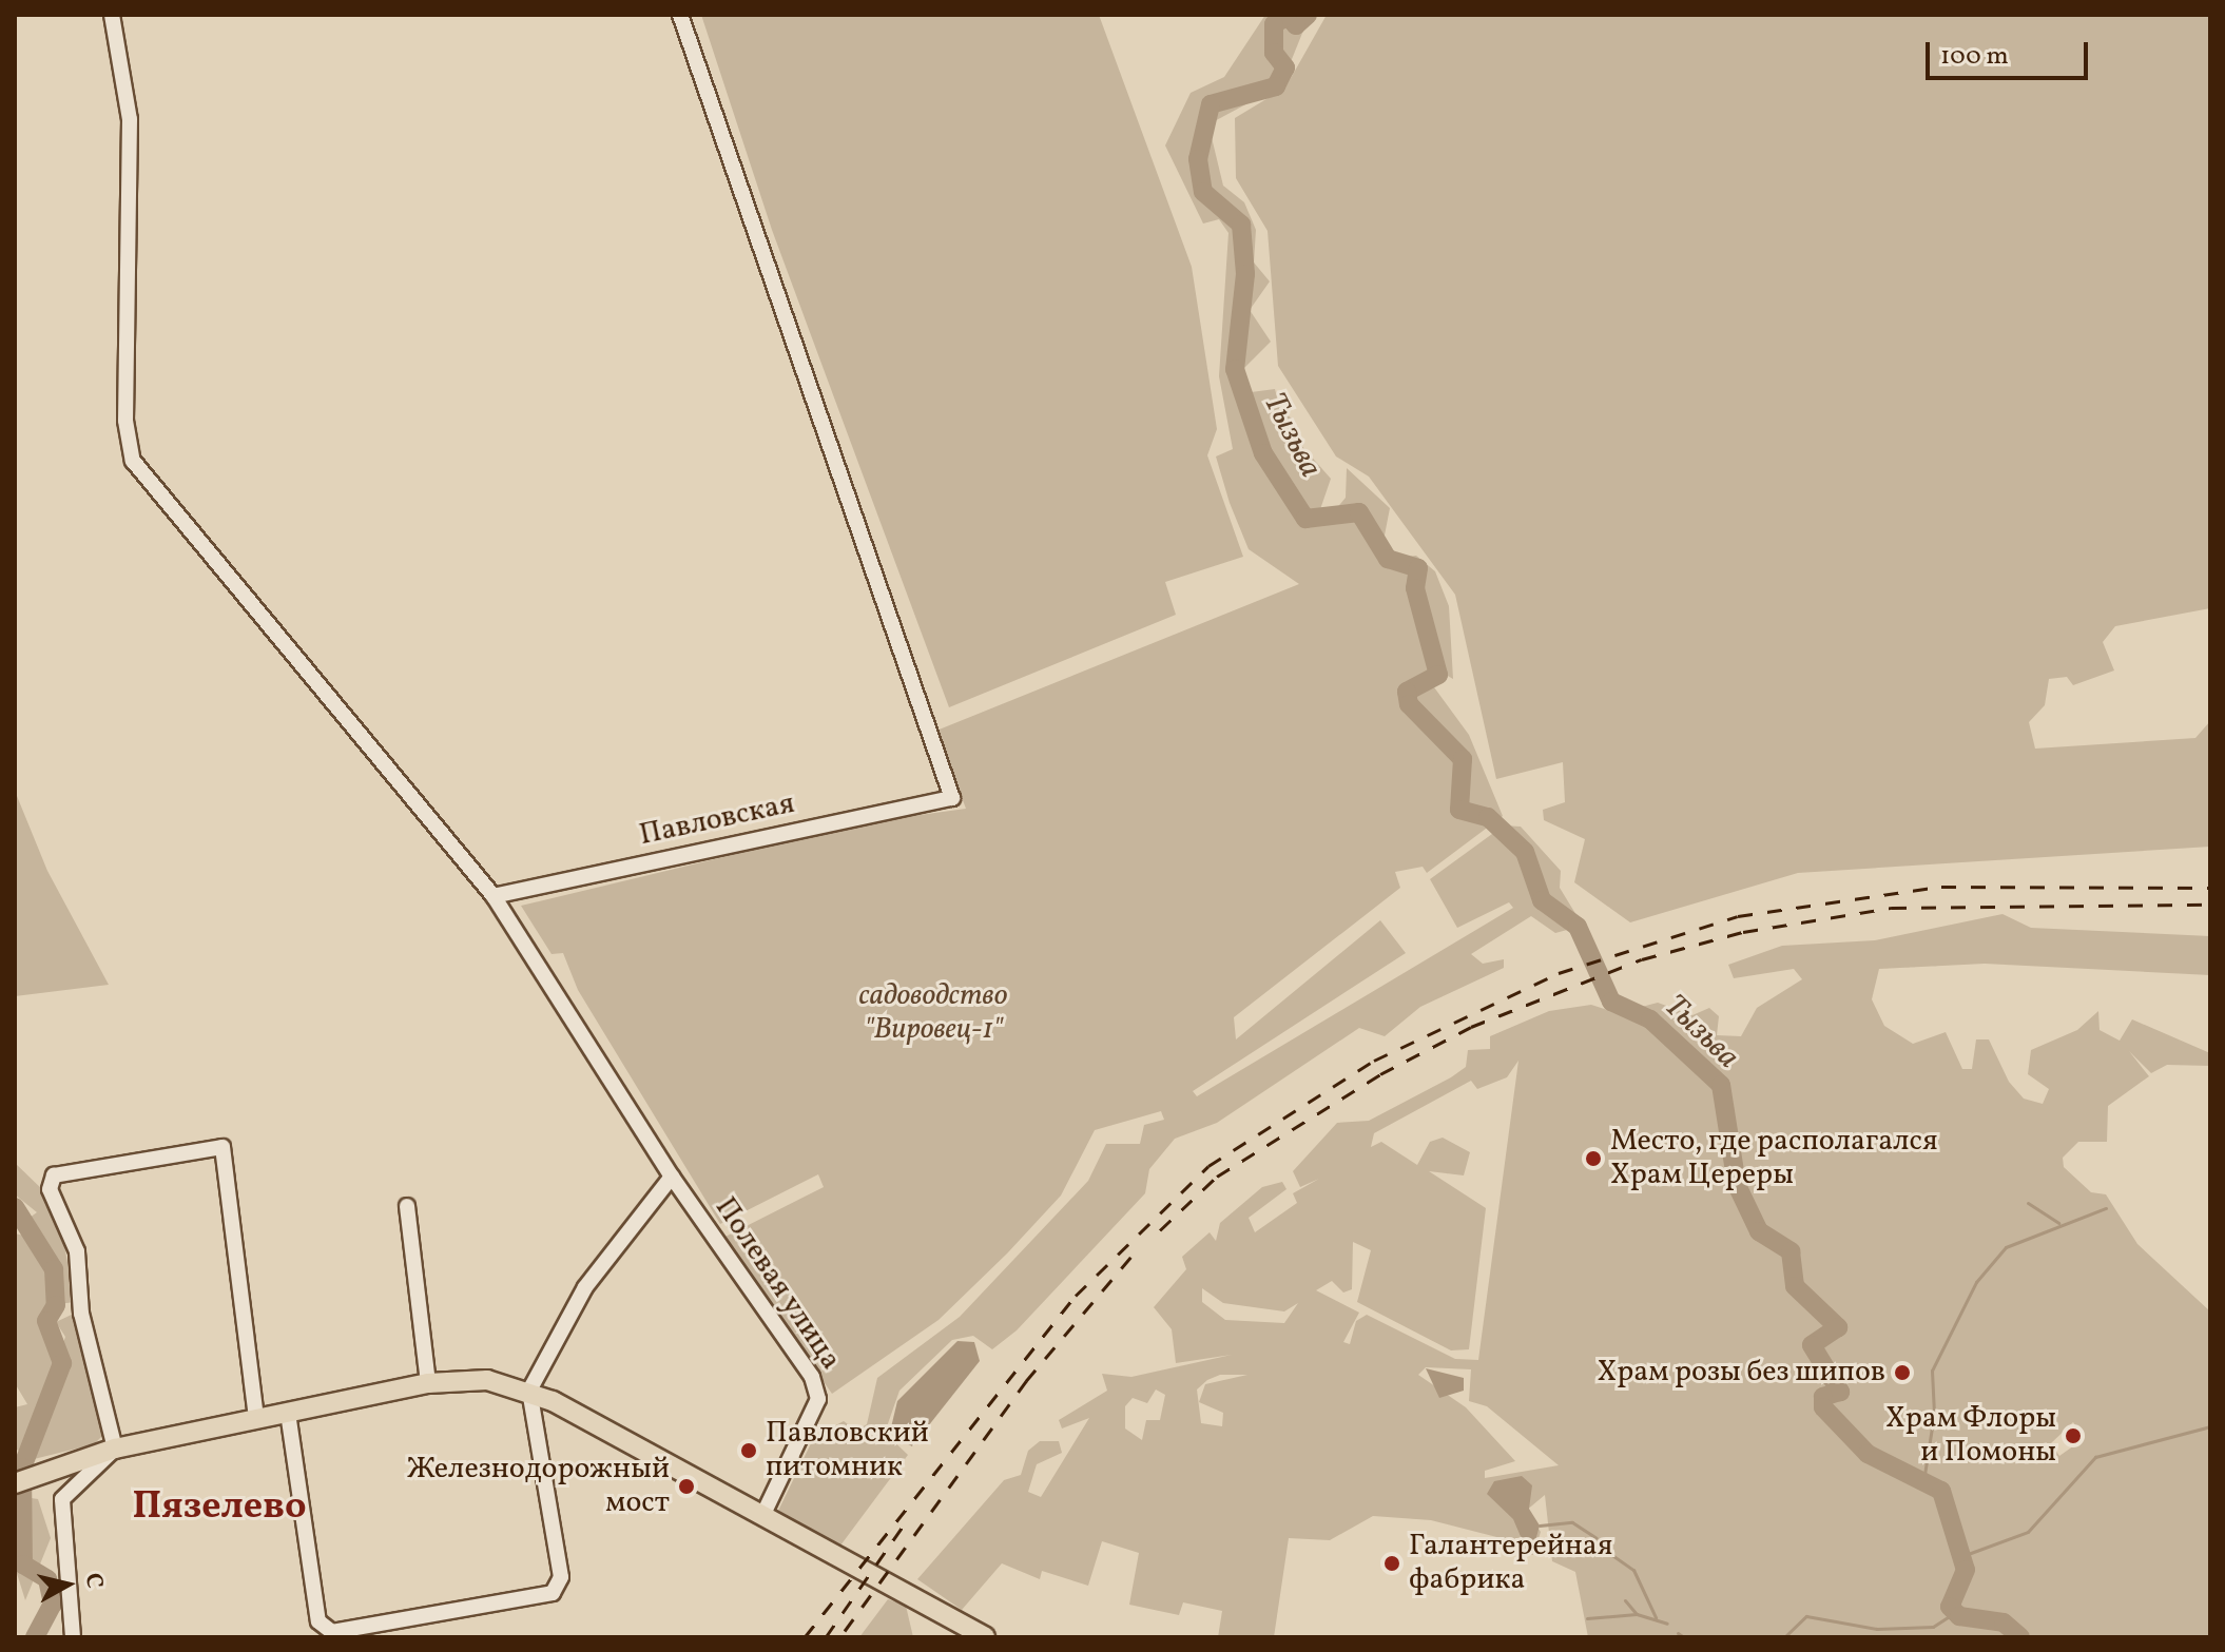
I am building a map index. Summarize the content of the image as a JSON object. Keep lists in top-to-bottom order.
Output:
{
  "streets": {
    "street": ["Павловская", "Полевая улица"]
  },
  "districts": ["Пязелево"],
  "water": ["Тызьва"],
  "parks": ["садоводство \"Вировец-1\""],
  "places": [
    "Место, где располагался Храм Цереры",
    "Храм розы без шипов",
    "Храм Флоры и Помоны",
    "Павловский питомник",
    "Железнодорожный мост",
    "Галантерейная фабрика"
  ],
  "scale_bar": "100 m",
  "north": "right"
}
